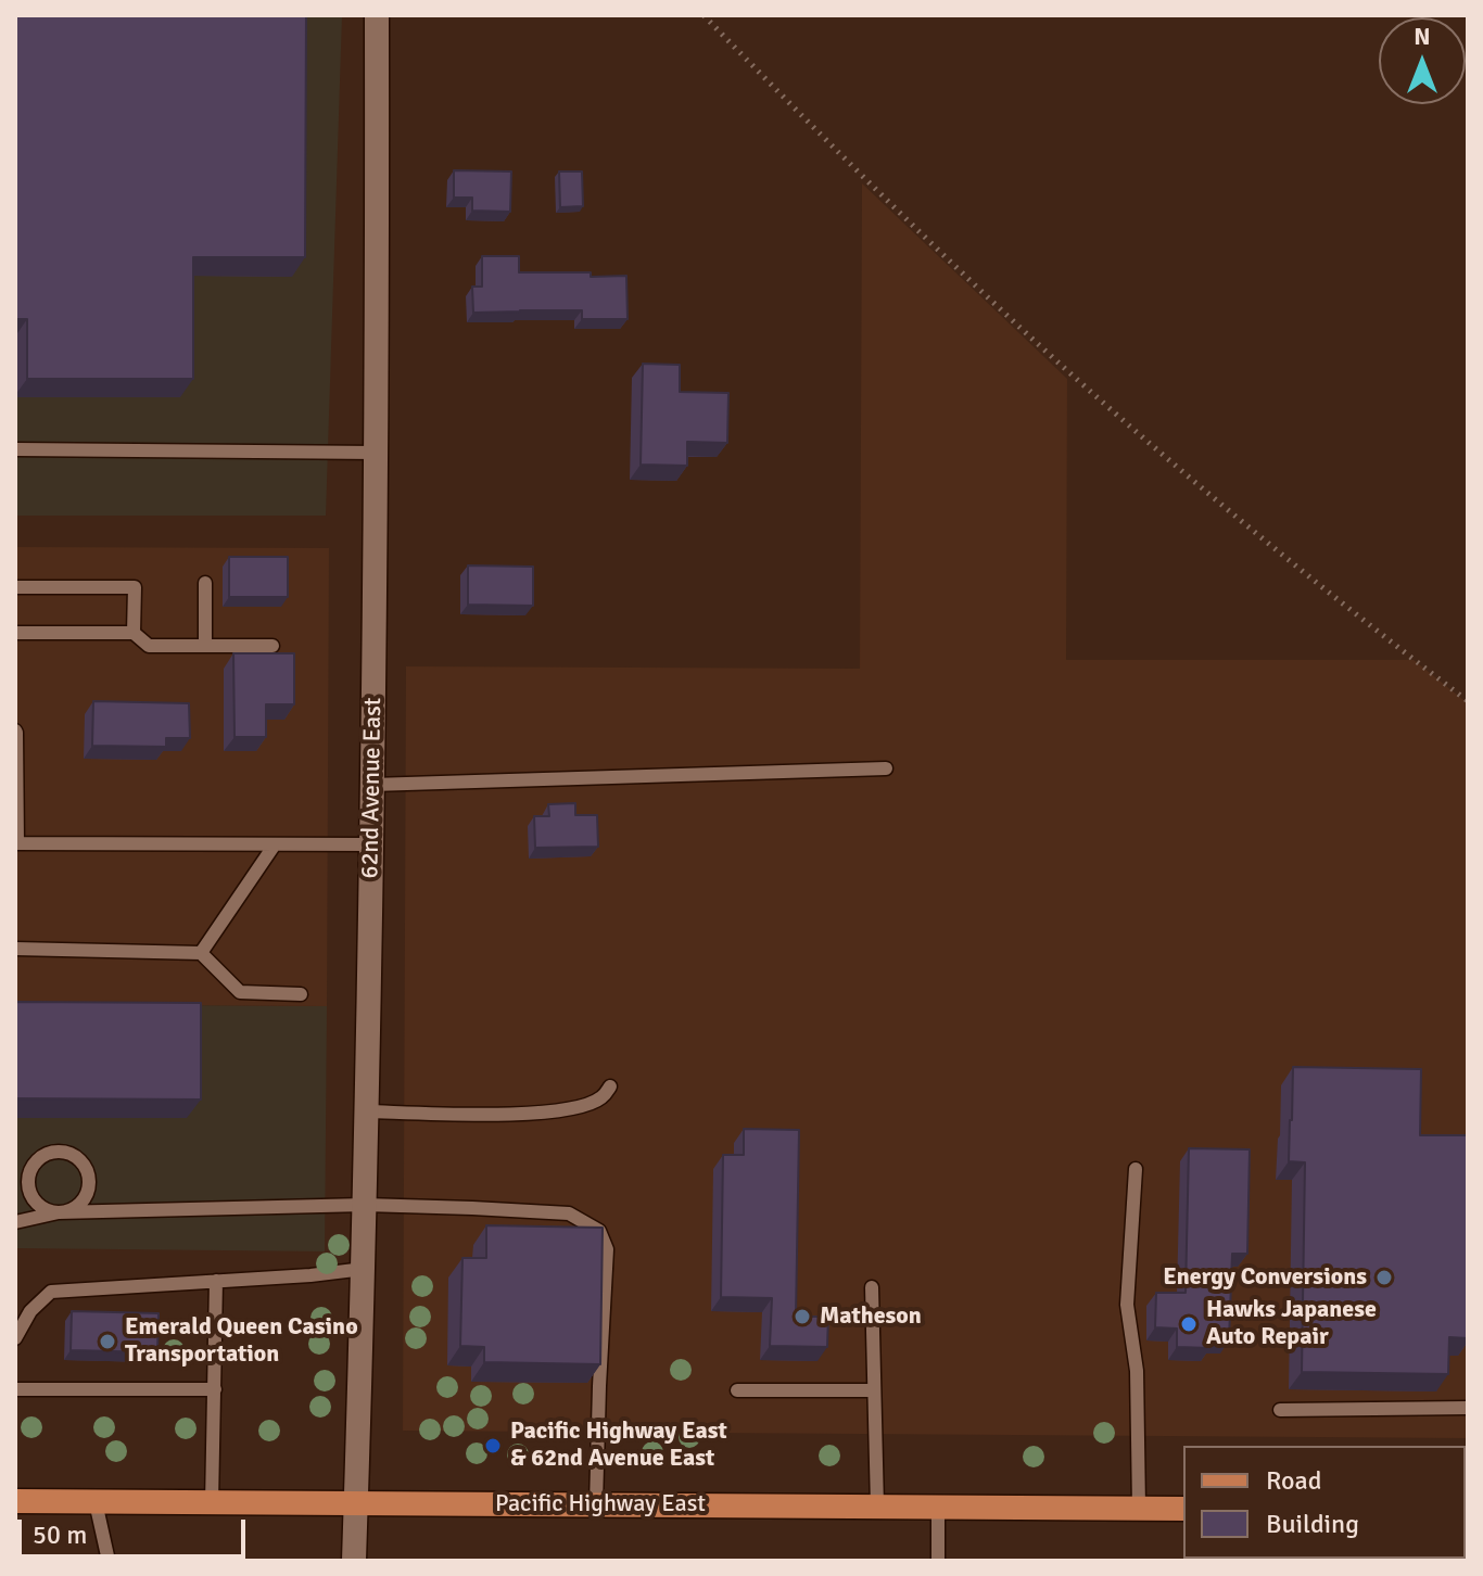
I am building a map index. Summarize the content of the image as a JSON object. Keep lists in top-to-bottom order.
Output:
{
  "streets": {
    "main road": ["Pacific Highway East"],
    "street": ["62nd Avenue East"]
  },
  "crossings": [
    ["62nd Avenue East", "Pacific Highway East"]
  ],
  "places": [
    "Energy Conversions",
    "Matheson",
    "Hawks Japanese Auto Repair",
    "Emerald Queen Casino Transportation",
    "Pacific Highway East & 62nd Avenue East"
  ],
  "legend": ["Road", "Building"],
  "scale_bar": "50 m",
  "north": "top"
}
